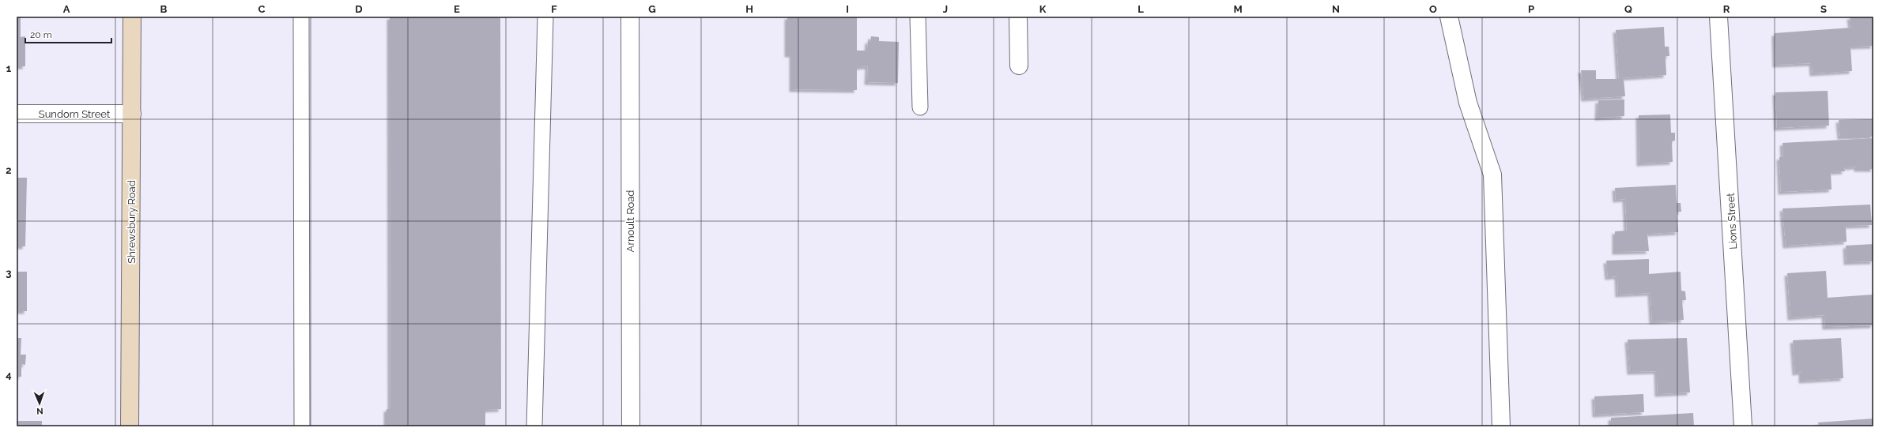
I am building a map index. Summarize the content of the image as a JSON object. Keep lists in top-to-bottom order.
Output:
{
  "streets": {
    "street": [
      "Sundorn Street",
      "Arnoult Road",
      "Lions Street",
      "Shrewsbury Road"
    ]
  },
  "crossings": [
    ["Sundorn Street", "Shrewsbury Road"]
  ],
  "scale_bar": "20 m",
  "north": "bottom",
  "grid": {
    "columns": [
      "A",
      "B",
      "C",
      "D",
      "E",
      "F",
      "G",
      "H",
      "I",
      "J",
      "K",
      "L",
      "M",
      "N",
      "O",
      "P",
      "Q",
      "R",
      "S"
    ],
    "rows": [
      "1",
      "2",
      "3",
      "4"
    ]
  }
}
